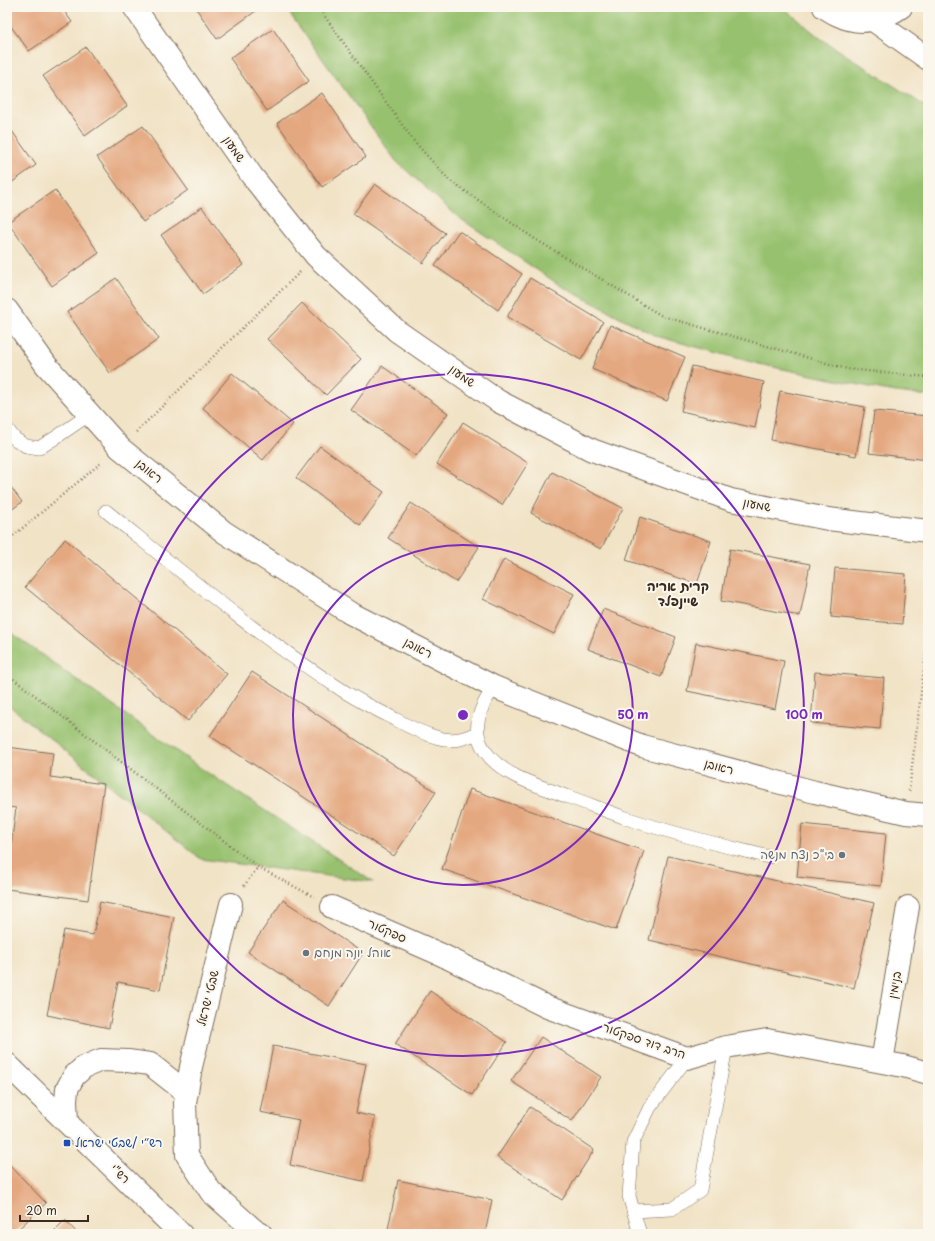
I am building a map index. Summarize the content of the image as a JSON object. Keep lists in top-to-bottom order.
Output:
{
  "streets": {
    "street": [
      "שמעון",
      "ראובן",
      "ספקטור",
      "בנימין",
      "שבטי ישראל",
      "הרב דוד ספקטור",
      "רש\"י"
    ]
  },
  "crossings": [
    ["ספקטור", "הרב דוד ספקטור"],
    ["בנימין", "הרב דוד ספקטור"]
  ],
  "districts": ["קרית אריה שיינפלד"],
  "places": {
    "other": ["בי\"כ נצח מנשה", "אוהל יונה מנחם"],
    "transit": ["רש״י /שבטי ישראל"]
  },
  "scale_bar": "20 m",
  "rings": ["50 m", "100 m"]
}
